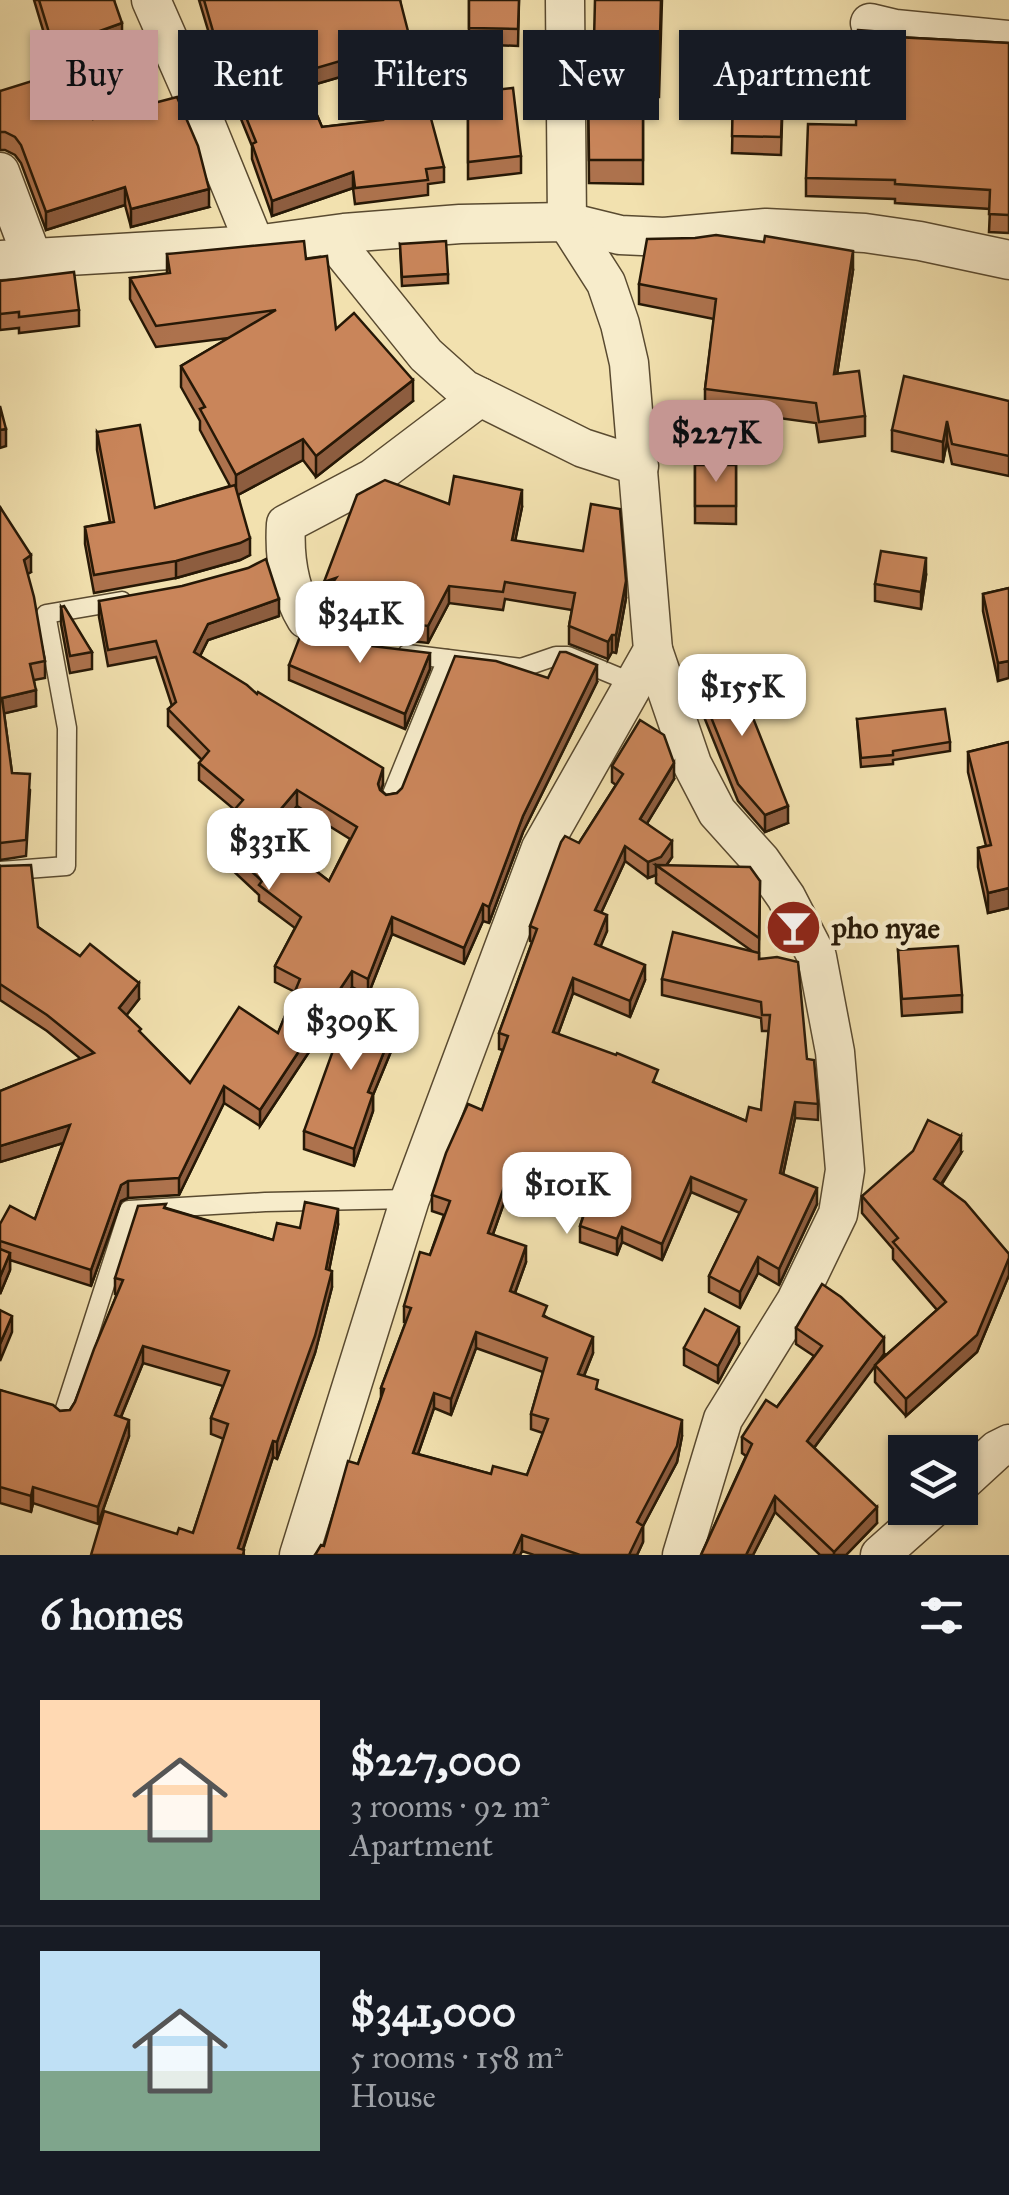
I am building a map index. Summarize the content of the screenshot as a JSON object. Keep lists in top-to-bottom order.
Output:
{
  "places": {
    "bar": ["pho nyae"]
  },
  "page": {
    "chip": [
      "Buy",
      "Rent",
      "Filters",
      "New",
      "Apartment"
    ],
    "price": [
      "$227K",
      "$341K",
      "$155K",
      "$331K",
      "$309K",
      "$101K"
    ],
    "heading": "6 homes",
    "list": [
      {
        "name": "$227,000",
        "note": "3 rooms · 92 m² · Apartment"
      },
      {
        "name": "$341,000",
        "note": "5 rooms · 158 m² · House"
      }
    ]
  }
}
